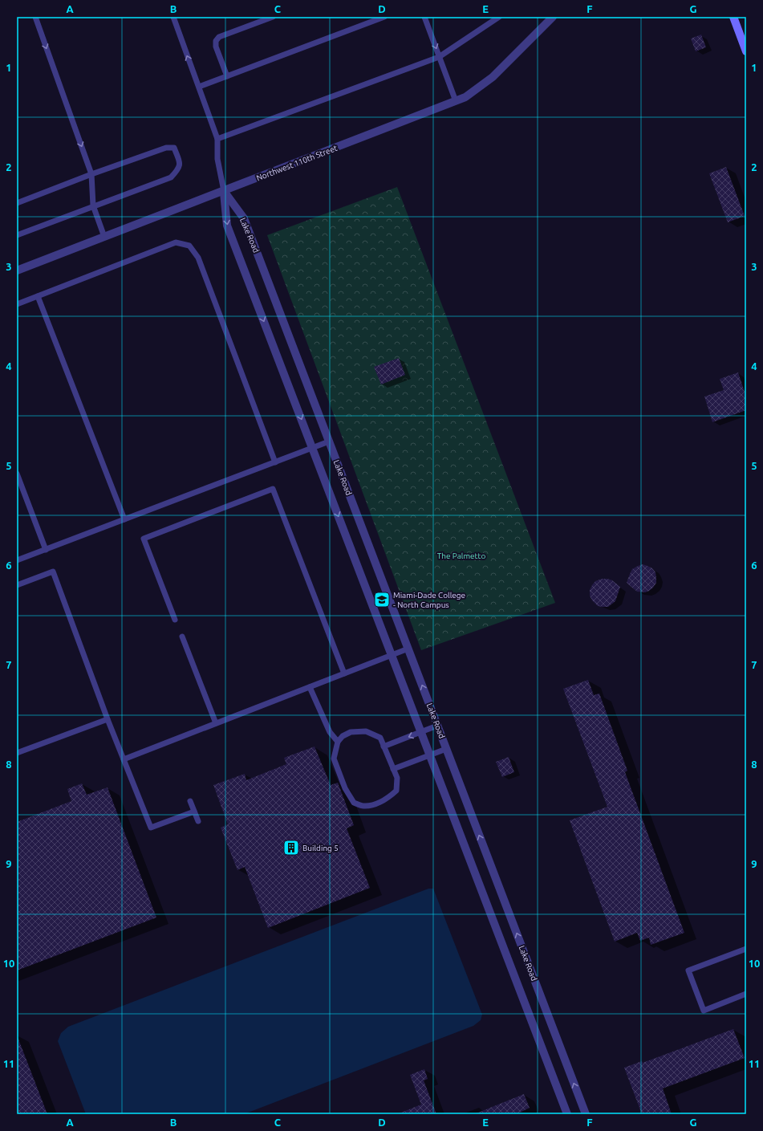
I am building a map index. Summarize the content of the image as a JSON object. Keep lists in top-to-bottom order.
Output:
{
  "streets": {
    "street": ["Northwest 110th Street", "Lake Road"]
  },
  "crossings": [
    ["Northwest 110th Street", "Lake Road"]
  ],
  "parks": ["The Palmetto"],
  "places": {
    "school or university": ["Miami-Dade College - North Campus"],
    "building": ["Building 5"]
  },
  "grid": {
    "columns": [
      "A",
      "B",
      "C",
      "D",
      "E",
      "F",
      "G"
    ],
    "rows": [
      "1",
      "2",
      "3",
      "4",
      "5",
      "6",
      "7",
      "8",
      "9",
      "10",
      "11"
    ]
  }
}
